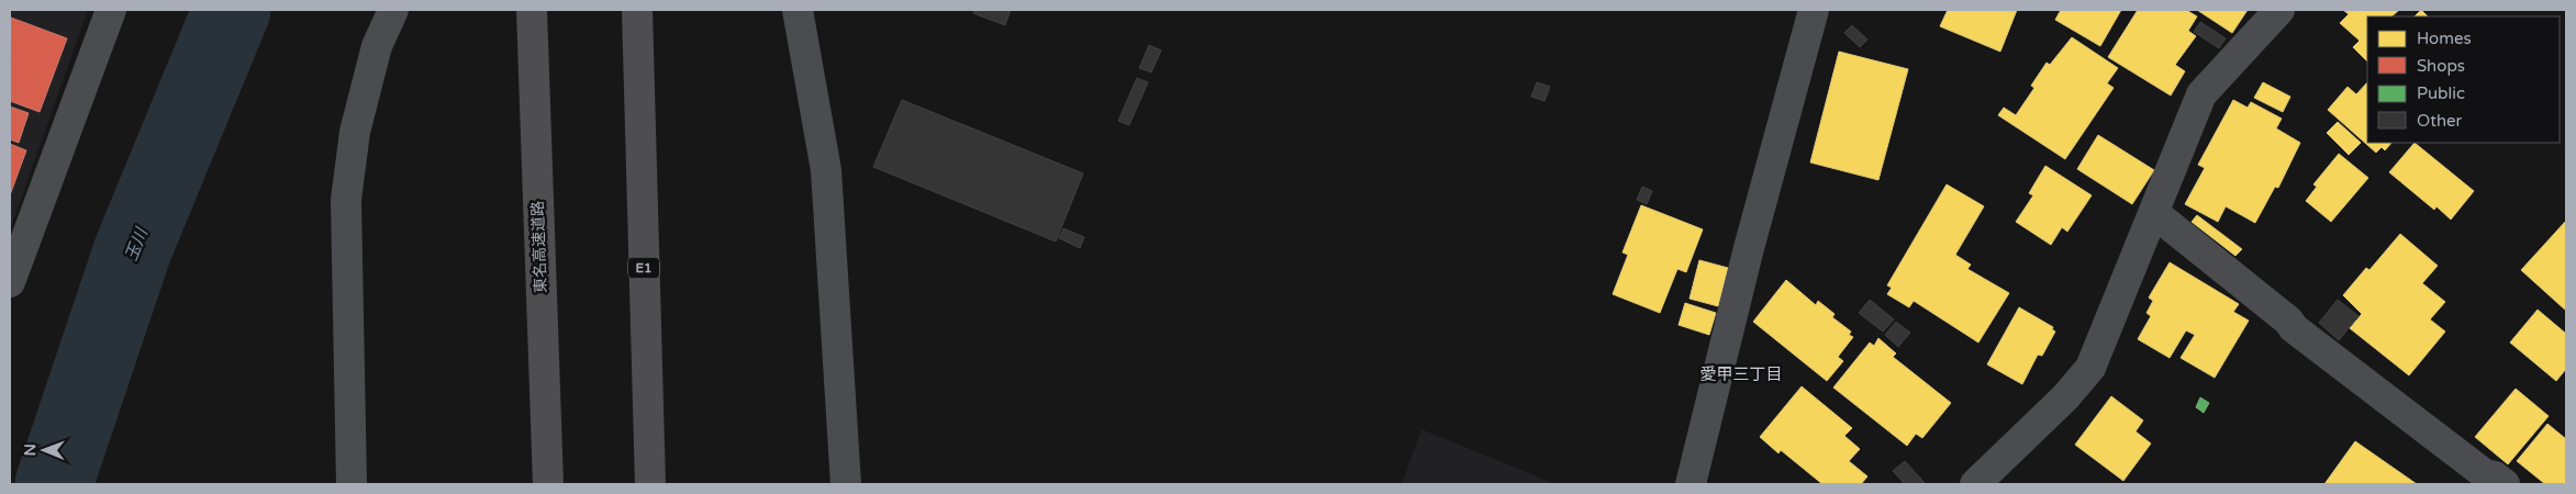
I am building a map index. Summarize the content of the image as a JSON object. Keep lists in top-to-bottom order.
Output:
{
  "streets": {
    "highway": ["東名高速道路", "E1"]
  },
  "districts": ["愛甲三丁目"],
  "water": ["玉川"],
  "legend": [
    "Homes",
    "Shops",
    "Public",
    "Other"
  ],
  "north": "left"
}
